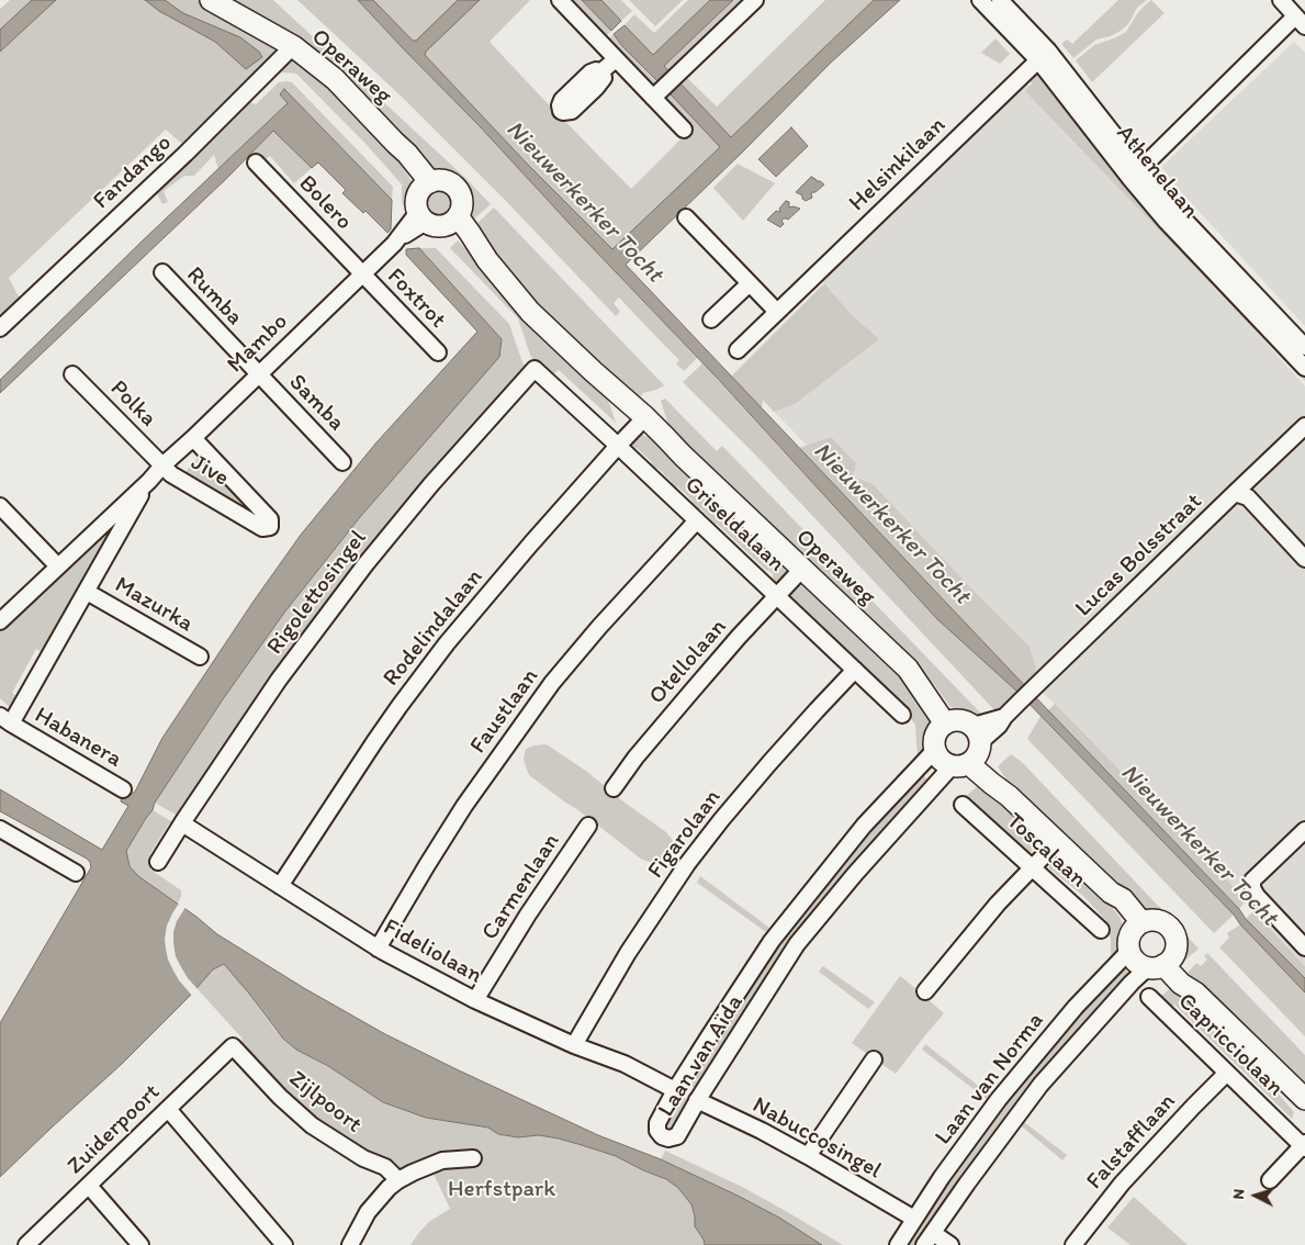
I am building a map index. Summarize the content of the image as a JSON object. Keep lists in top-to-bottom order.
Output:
{
  "streets": {
    "main road": ["Operaweg"],
    "street": [
      "Helsinkilaan",
      "Fandango",
      "Athenelaan",
      "Bolero",
      "Rumba",
      "Foxtrot",
      "Mambo",
      "Samba",
      "Polka",
      "Jive",
      "Griseldalaan",
      "Lucas Bolsstraat",
      "Rigolettosingel",
      "Mazurka",
      "Rodelindalaan",
      "Otellolaan",
      "Faustlaan",
      "Habanera",
      "Figarolaan",
      "Toscalaan",
      "Carmenlaan",
      "Fideliolaan",
      "Capricciolaan",
      "Laan van Aïda",
      "Laan van Norma",
      "Zijlpoort",
      "Zuiderpoort",
      "Nabuccosingel",
      "Falstafflaan"
    ]
  },
  "crossings": [
    ["Operaweg", "Fandango"],
    ["Operaweg", "Mambo"],
    ["Operaweg", "Lucas Bolsstraat"],
    ["Operaweg", "Rodelindalaan"],
    ["Operaweg", "Otellolaan"],
    ["Operaweg", "Laan van Aïda"],
    ["Helsinkilaan", "Athenelaan"],
    ["Bolero", "Foxtrot"],
    ["Bolero", "Mambo"],
    ["Rumba", "Mambo"],
    ["Rumba", "Samba"],
    ["Foxtrot", "Mambo"],
    ["Mambo", "Samba"],
    ["Mambo", "Polka"],
    ["Mambo", "Jive"],
    ["Mambo", "Mazurka"],
    ["Mambo", "Habanera"],
    ["Polka", "Jive"],
    ["Griseldalaan", "Rigolettosingel"],
    ["Griseldalaan", "Rodelindalaan"],
    ["Griseldalaan", "Otellolaan"],
    ["Griseldalaan", "Faustlaan"],
    ["Griseldalaan", "Figarolaan"],
    ["Lucas Bolsstraat", "Laan van Aïda"],
    ["Rigolettosingel", "Fideliolaan"],
    ["Rodelindalaan", "Fideliolaan"],
    ["Faustlaan", "Fideliolaan"],
    ["Figarolaan", "Fideliolaan"],
    ["Carmenlaan", "Fideliolaan"],
    ["Fideliolaan", "Laan van Aïda"],
    ["Capricciolaan", "Falstafflaan"],
    ["Laan van Aïda", "Nabuccosingel"],
    ["Laan van Norma", "Nabuccosingel"],
    ["Zijlpoort", "Zuiderpoort"]
  ],
  "water": ["Nieuwerkerker Tocht"],
  "parks": ["Herfstpark"],
  "north": "left"
}
